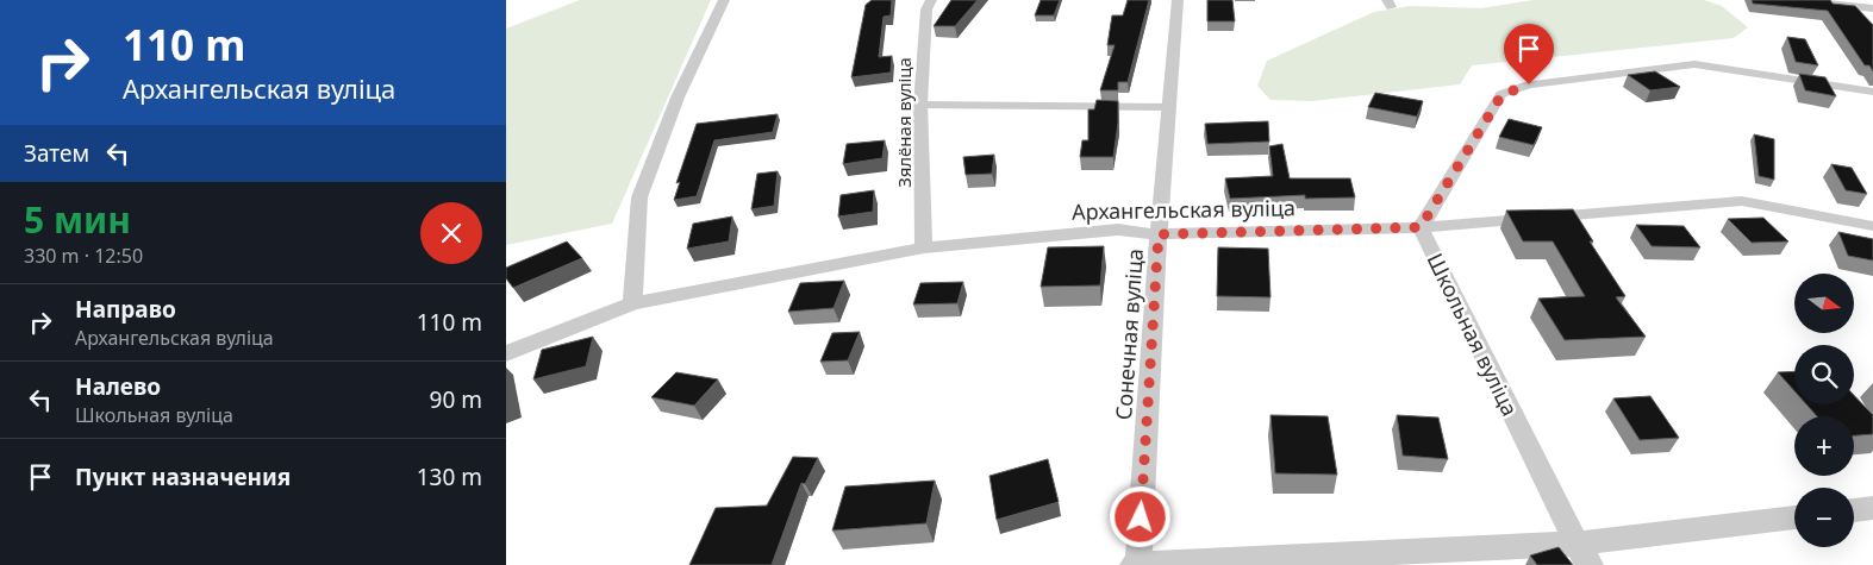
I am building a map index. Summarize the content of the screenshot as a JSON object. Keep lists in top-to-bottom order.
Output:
{
  "streets": {
    "street": [
      "Зялёная вуліца",
      "Архангельская вуліца",
      "Сонечная вуліца",
      "Школьная вуліца"
    ]
  },
  "crossings": [
    ["Зялёная вуліца", "Архангельская вуліца"],
    ["Архангельская вуліца", "Сонечная вуліца"],
    ["Архангельская вуліца", "Школьная вуліца"]
  ],
  "north": "right",
  "page": {
    "turn": ["110 m", "Архангельская вуліца"],
    "then": "Затем",
    "heading": ["5 мин", "330 m · 12:50"],
    "map_buttons": ["+", "−"],
    "list": [
      {
        "name": "Направо",
        "note": "Архангельская вуліца",
        "value": "110 m"
      },
      {
        "name": "Налево",
        "note": "Школьная вуліца",
        "value": "90 m"
      },
      {
        "name": "Пункт назначения",
        "value": "130 m"
      }
    ]
  }
}
